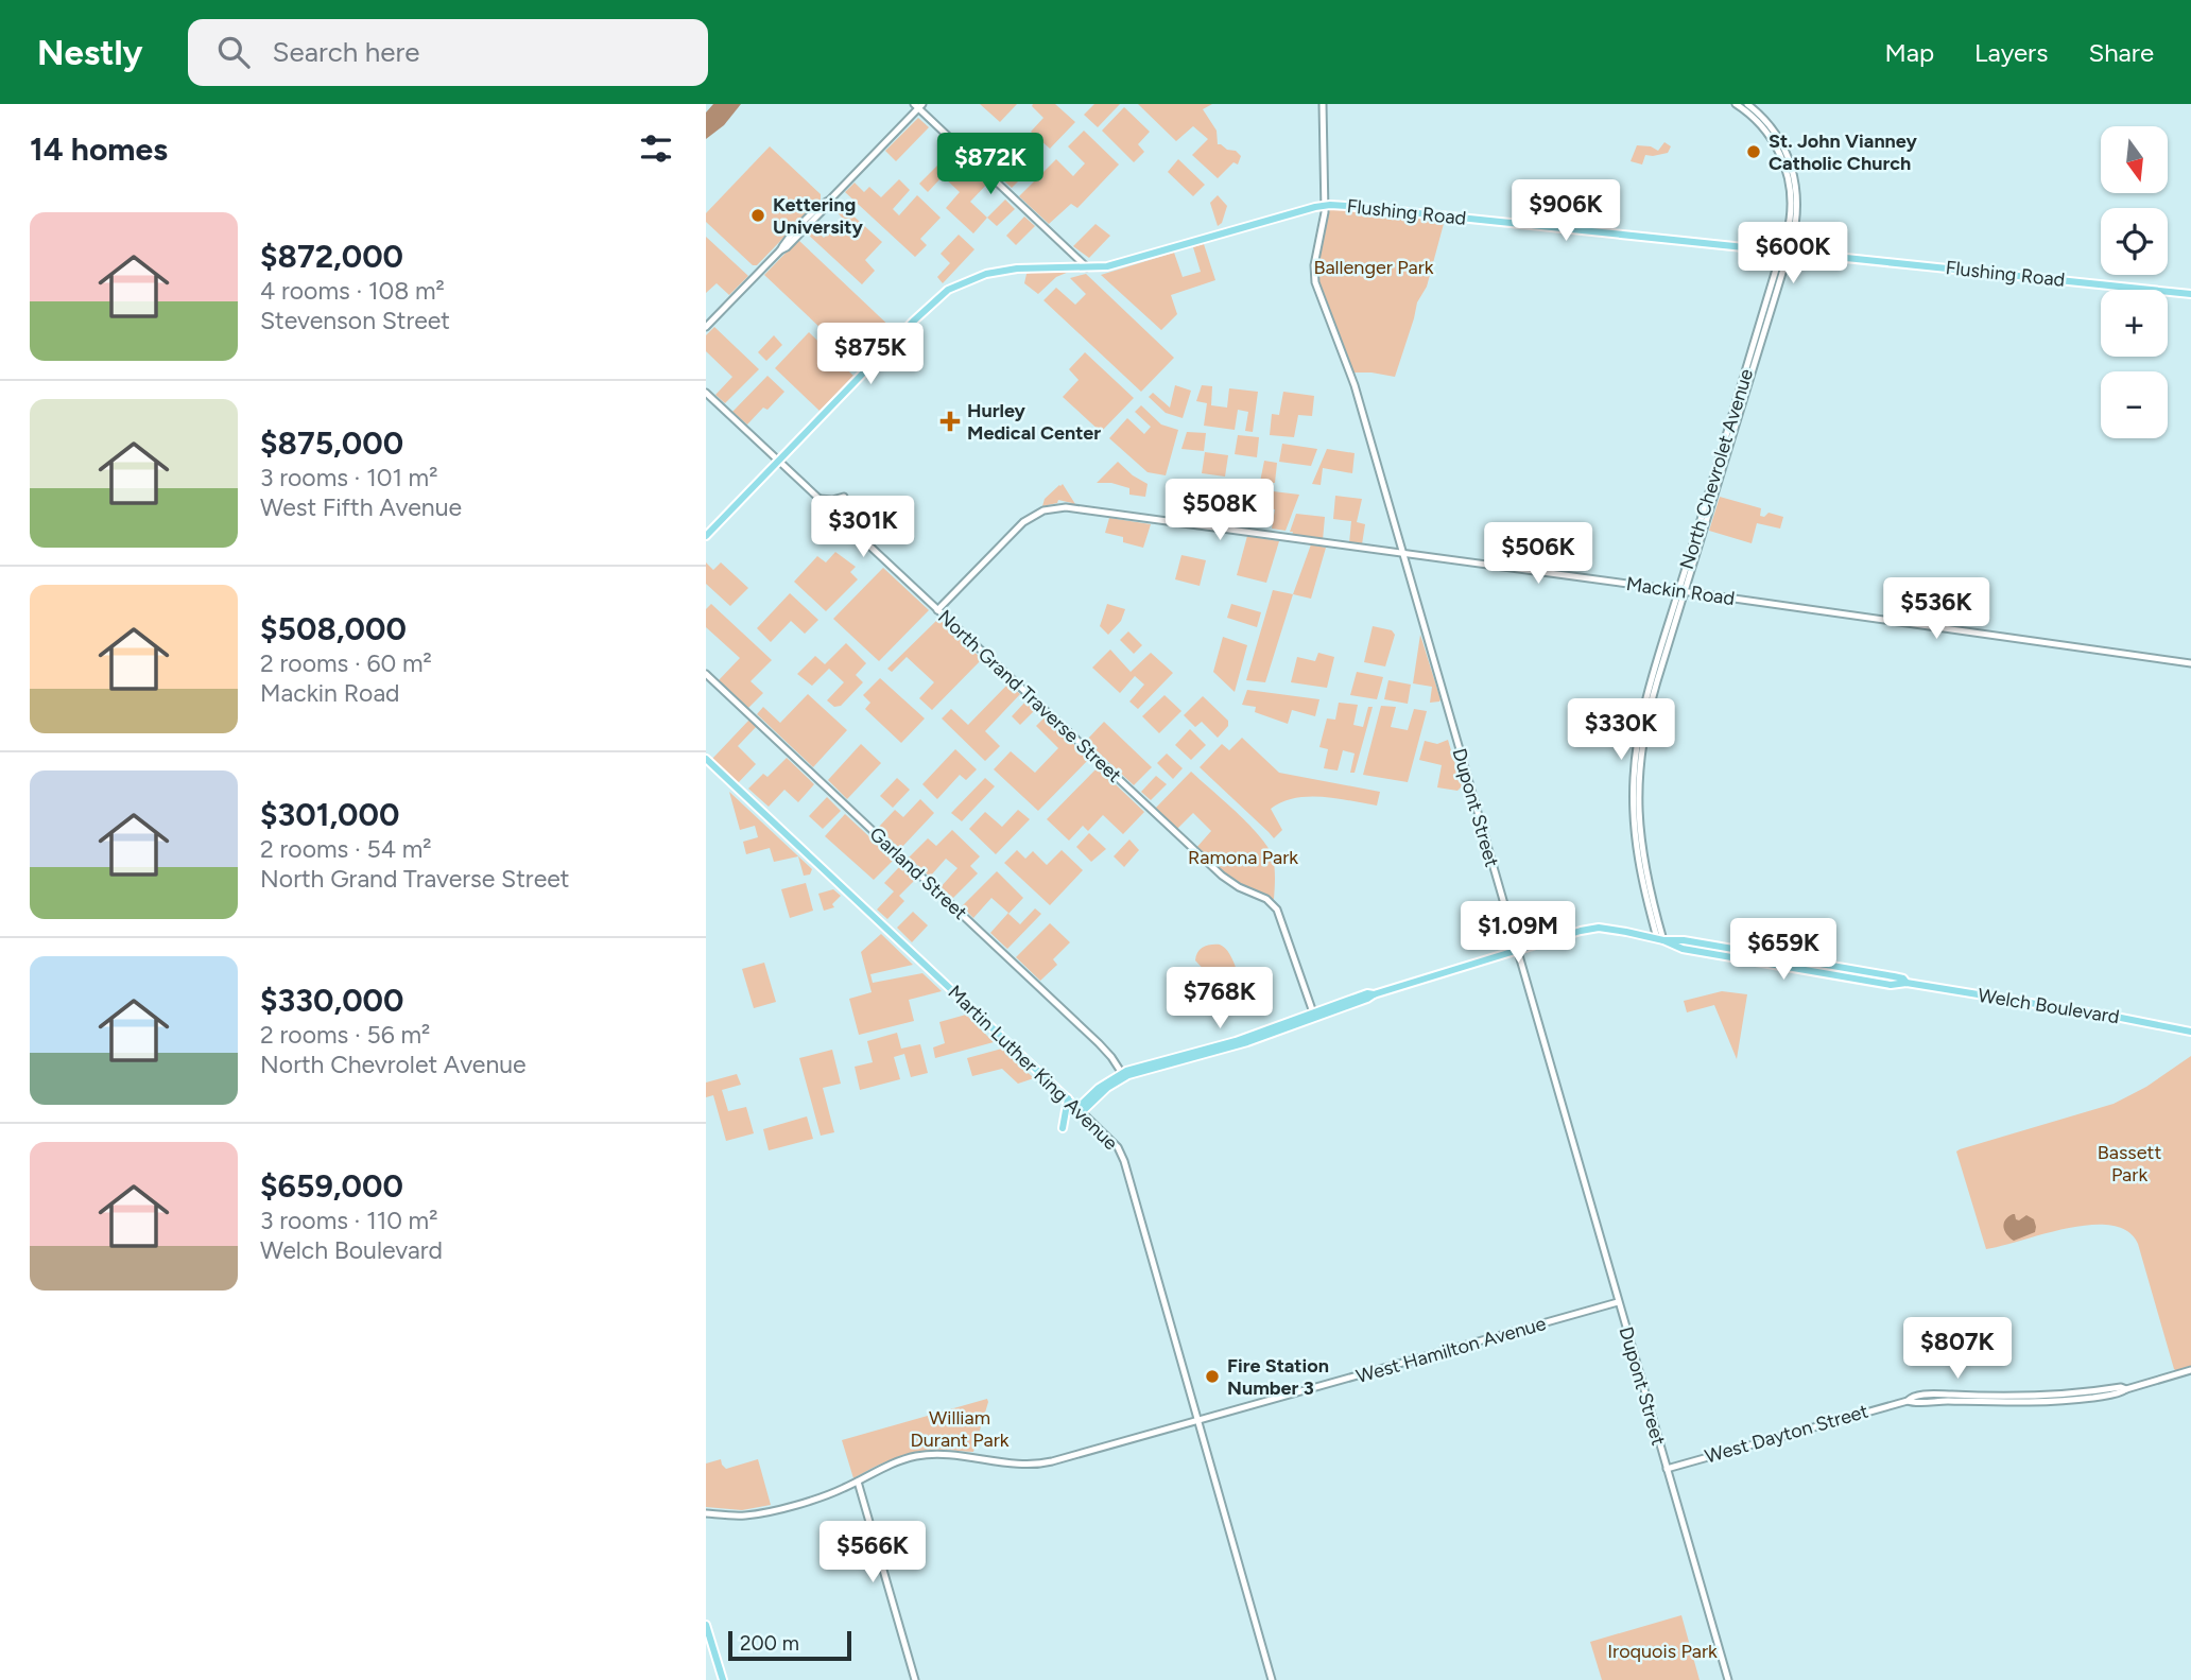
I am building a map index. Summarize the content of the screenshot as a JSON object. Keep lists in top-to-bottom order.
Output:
{
  "streets": {
    "main road": ["Flushing Road", "Welch Boulevard", "Martin Luther King Avenue"],
    "street": [
      "North Chevrolet Avenue",
      "Mackin Road",
      "North Grand Traverse Street",
      "Dupont Street",
      "Garland Street",
      "West Hamilton Avenue",
      "West Dayton Street"
    ]
  },
  "crossings": [
    ["Flushing Road", "North Chevrolet Avenue"],
    ["Flushing Road", "North Grand Traverse Street"],
    ["Flushing Road", "Dupont Street"],
    ["North Chevrolet Avenue", "Mackin Road"],
    ["North Chevrolet Avenue", "Welch Boulevard"],
    ["Mackin Road", "North Grand Traverse Street"],
    ["Mackin Road", "Dupont Street"],
    ["North Grand Traverse Street", "Welch Boulevard"],
    ["Dupont Street", "Welch Boulevard"],
    ["Dupont Street", "West Hamilton Avenue"],
    ["Dupont Street", "West Dayton Street"],
    ["Garland Street", "Welch Boulevard"],
    ["Welch Boulevard", "Martin Luther King Avenue"],
    ["Martin Luther King Avenue", "West Hamilton Avenue"]
  ],
  "parks": [
    "Ballenger Park",
    "Ramona Park",
    "Bassett Park",
    "William Durant Park",
    "Iroquois Park"
  ],
  "places": {
    "other": ["St. John Vianney Catholic Church", "Kettering University", "Fire Station Number 3"],
    "health": ["Hurley Medical Center"]
  },
  "scale_bar": "200 m",
  "north": "bottom",
  "page": {
    "header": "Nestly",
    "search": "Search here",
    "nav": ["Map", "Layers", "Share"],
    "heading": "14 homes",
    "map_buttons": ["+", "−"],
    "price": [
      "$872K",
      "$906K",
      "$600K",
      "$875K",
      "$508K",
      "$301K",
      "$506K",
      "$536K",
      "$330K",
      "$1.09M",
      "$659K",
      "$768K",
      "$807K",
      "$566K"
    ],
    "list": [
      {
        "name": "$872,000",
        "note": "4 rooms · 108 m² · Stevenson Street"
      },
      {
        "name": "$875,000",
        "note": "3 rooms · 101 m² · West Fifth Avenue"
      },
      {
        "name": "$508,000",
        "note": "2 rooms · 60 m² · Mackin Road"
      },
      {
        "name": "$301,000",
        "note": "2 rooms · 54 m² · North Grand Traverse Street"
      },
      {
        "name": "$330,000",
        "note": "2 rooms · 56 m² · North Chevrolet Avenue"
      },
      {
        "name": "$659,000",
        "note": "3 rooms · 110 m² · Welch Boulevard"
      }
    ],
    "scale": "200 m"
  }
}
